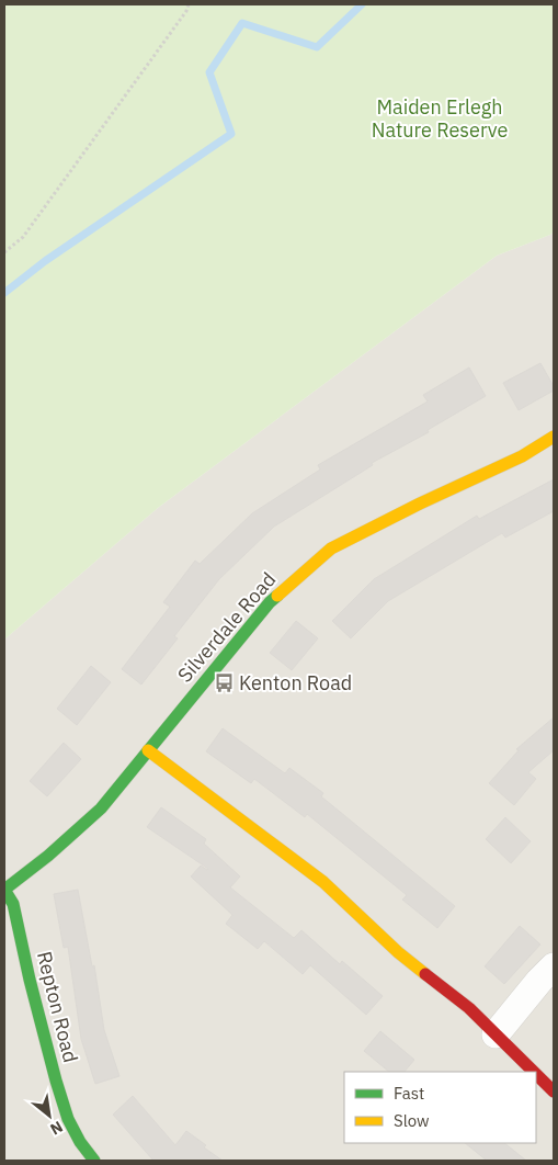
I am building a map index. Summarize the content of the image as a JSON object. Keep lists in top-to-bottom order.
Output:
{
  "streets": {
    "street": ["Silverdale Road", "Repton Road"]
  },
  "crossings": [
    ["Silverdale Road", "Repton Road"]
  ],
  "parks": ["Maiden Erlegh Nature Reserve"],
  "places": {
    "bus stop": ["Kenton Road"]
  },
  "legend": ["Fast", "Slow"],
  "north": "bottom right"
}
